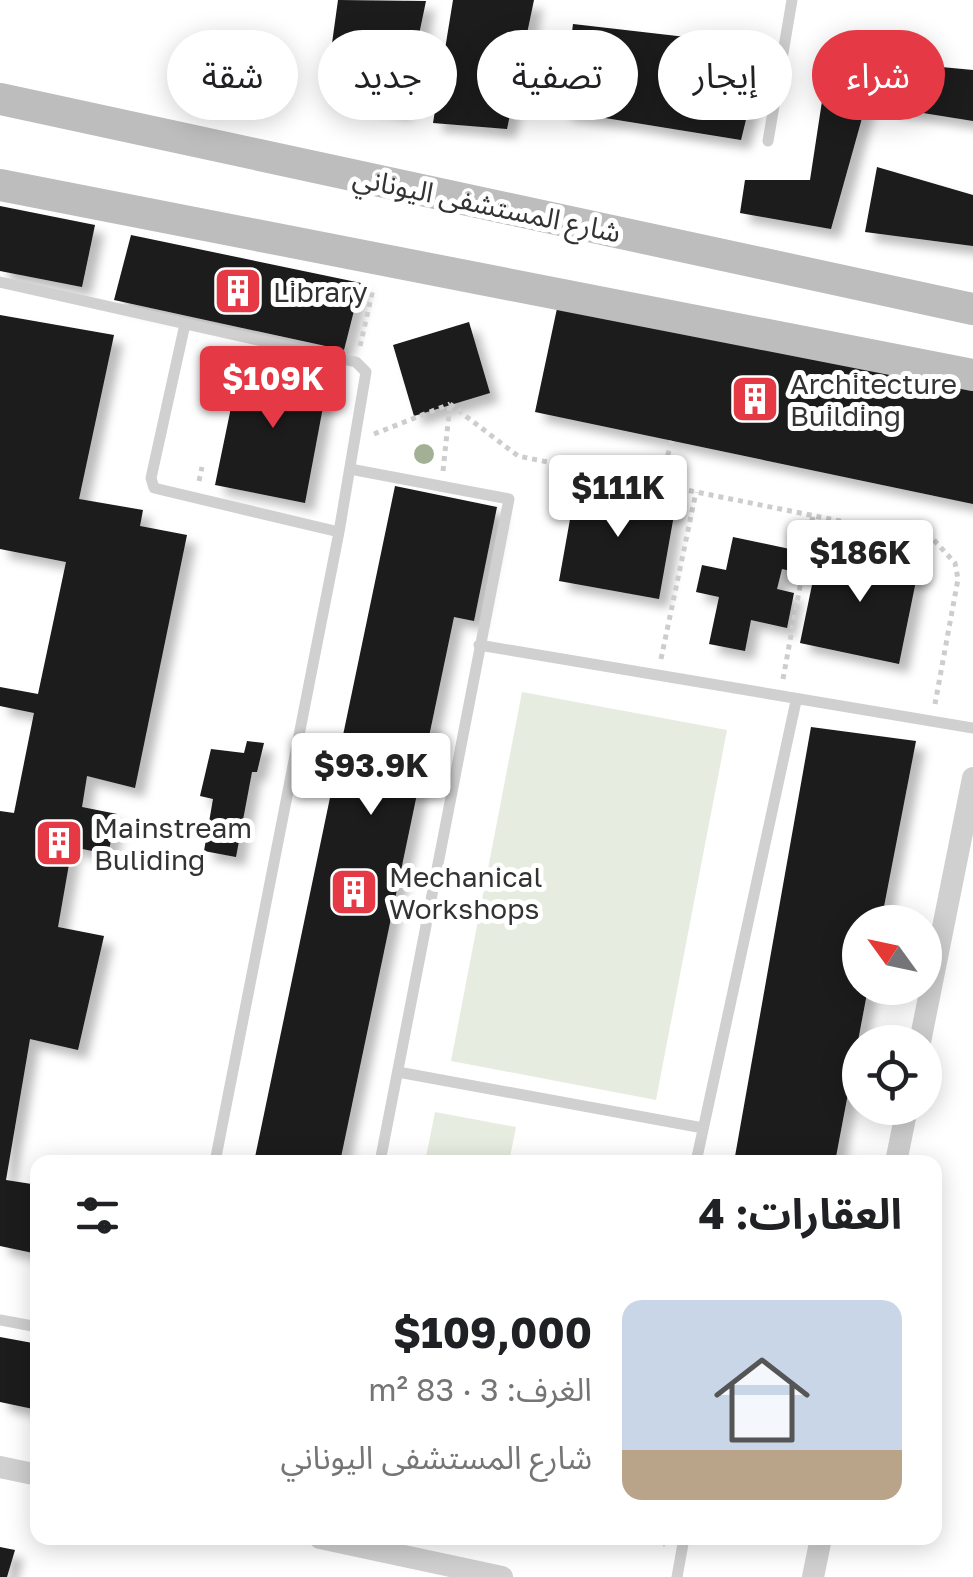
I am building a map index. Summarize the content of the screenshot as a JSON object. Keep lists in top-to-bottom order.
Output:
{
  "streets": {
    "street": ["شارع المستشفى اليوناني"]
  },
  "places": {
    "building": [
      "Library",
      "Architecture Building",
      "Mainstream Buliding",
      "Mechanical Workshops"
    ]
  },
  "north": "top left",
  "page": {
    "chip": [
      "شراء",
      "إيجار",
      "تصفية",
      "جديد",
      "شقة"
    ],
    "price": [
      "$109K",
      "$111K",
      "$186K",
      "$93.9K"
    ],
    "heading": "العقارات: 4",
    "list": [
      {
        "name": "$109,000",
        "note": "الغرف: 3 · 83 m² · شارع المستشفى اليوناني"
      }
    ]
  }
}
